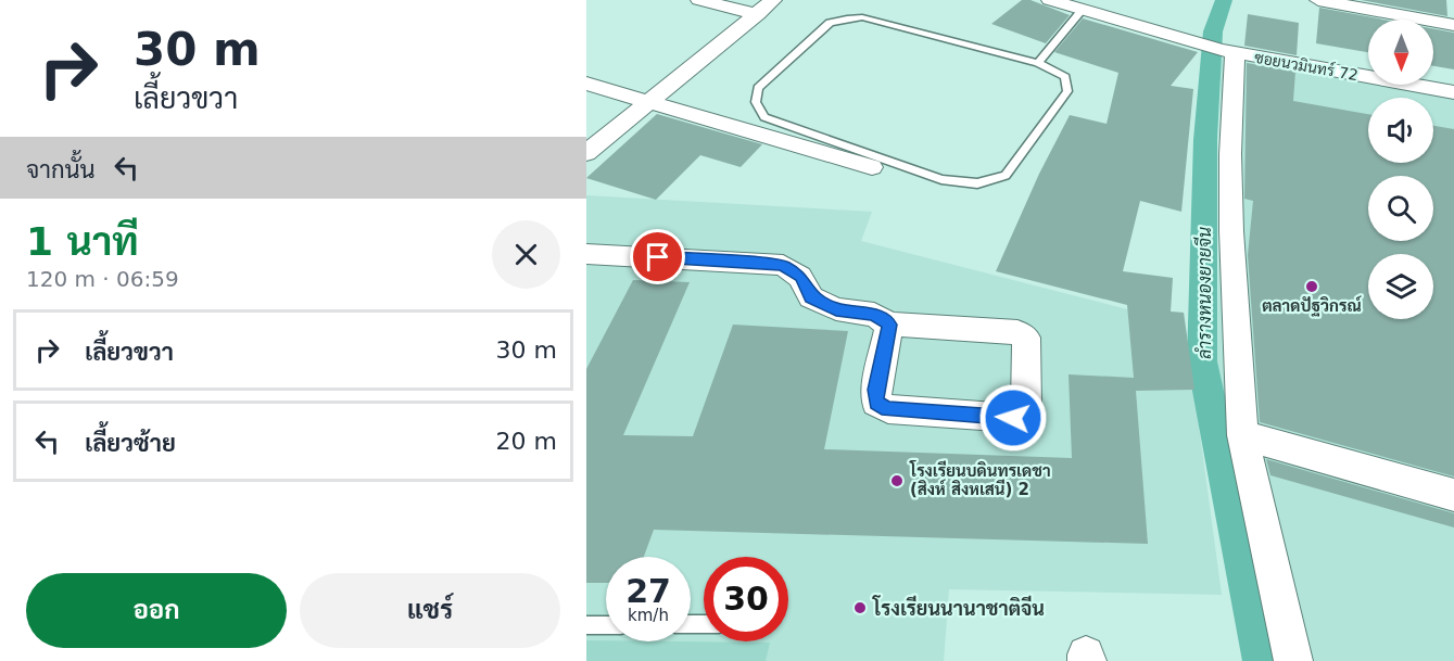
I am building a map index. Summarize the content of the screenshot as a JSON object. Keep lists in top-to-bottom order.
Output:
{
  "streets": {
    "street": ["ซอยนวมินทร์ 72"]
  },
  "water": ["ลำรางหนองยายจีน"],
  "places": ["ตลาดปัฐวิกรณ์", "โรงเรียนบดินทรเดชา (สิงห์ สิงหเสนี) 2", "โรงเรียนนานาชาติจีน"],
  "north": "bottom",
  "page": {
    "turn": ["30 m", "เลี้ยวขวา"],
    "then": "จากนั้น",
    "heading": ["1 นาที", "120 m · 06:59"],
    "list": [
      {
        "name": "เลี้ยวขวา",
        "value": "30 m"
      },
      {
        "name": "เลี้ยวซ้าย",
        "value": "20 m"
      }
    ],
    "speed": "27 km/h",
    "limit": "30",
    "buttons": ["ออก", "แชร์"]
  }
}
